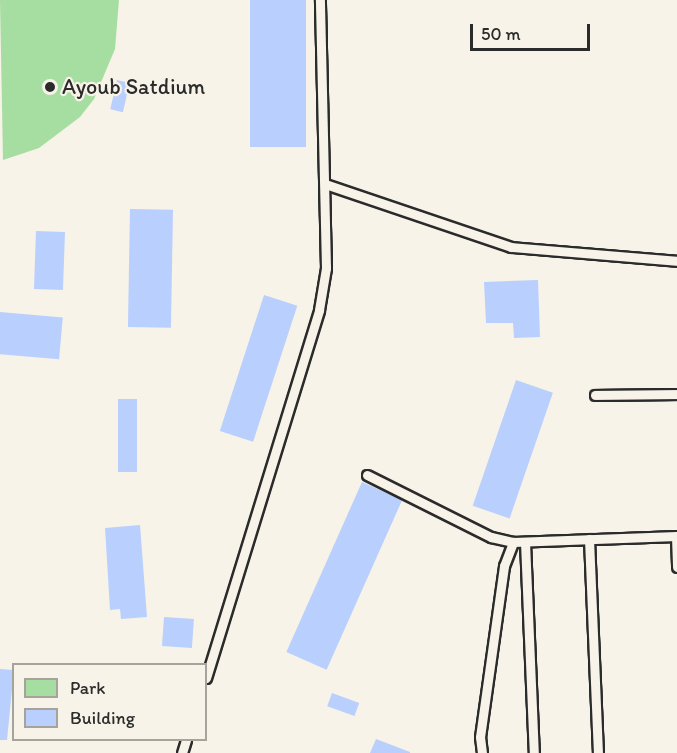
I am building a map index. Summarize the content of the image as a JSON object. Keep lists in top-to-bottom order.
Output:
{
  "places": ["Ayoub Satdium"],
  "legend": ["Park", "Building"],
  "scale_bar": "50 m"
}
